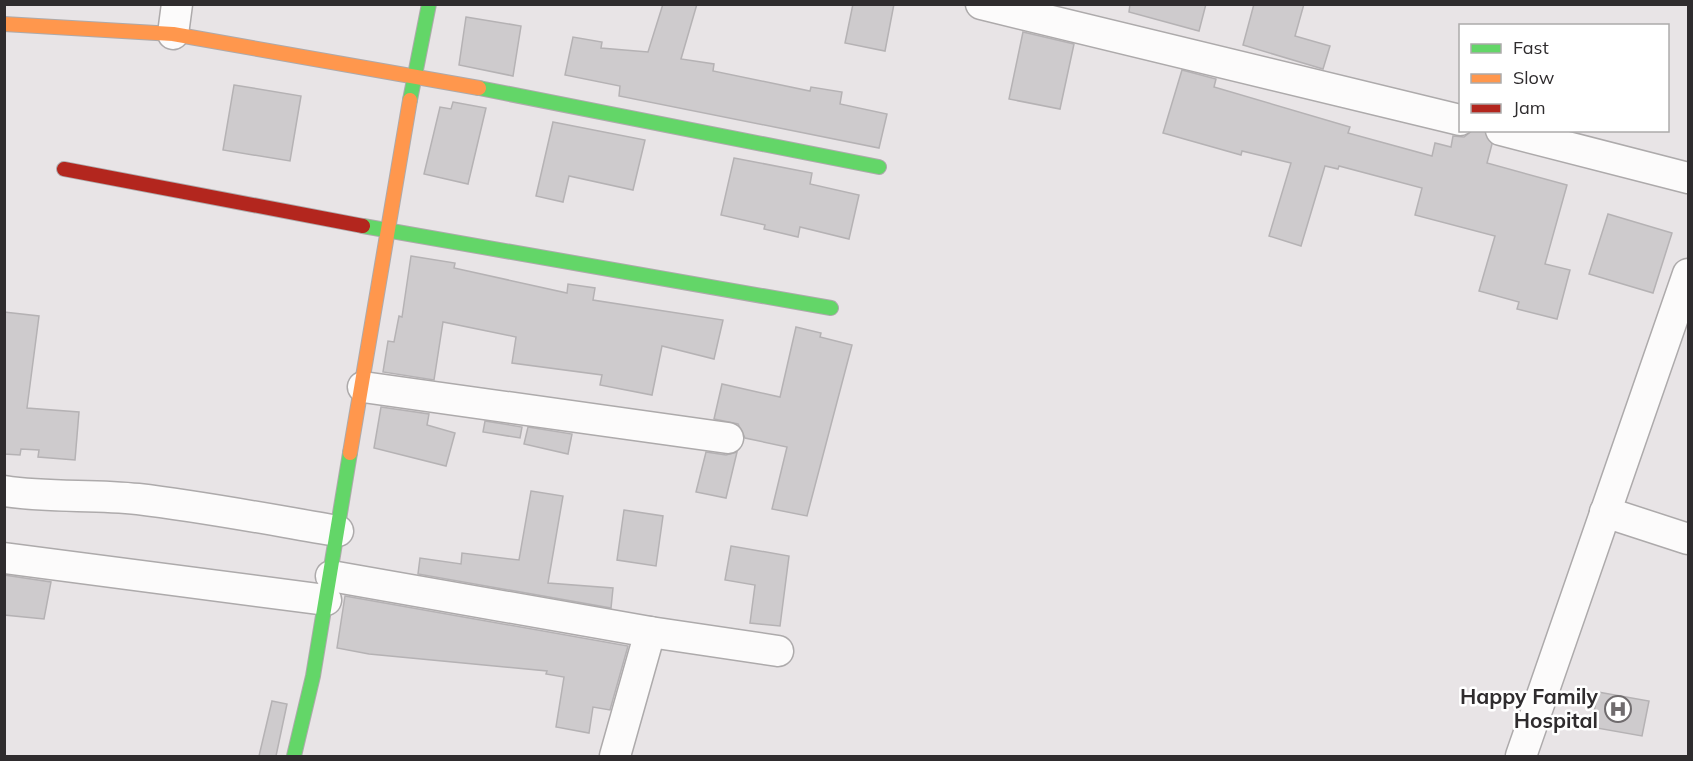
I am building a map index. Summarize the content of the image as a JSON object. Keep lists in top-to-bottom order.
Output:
{
  "places": {
    "hospital": ["Happy Family Hospital"]
  },
  "legend": ["Fast", "Slow", "Jam"]
}
